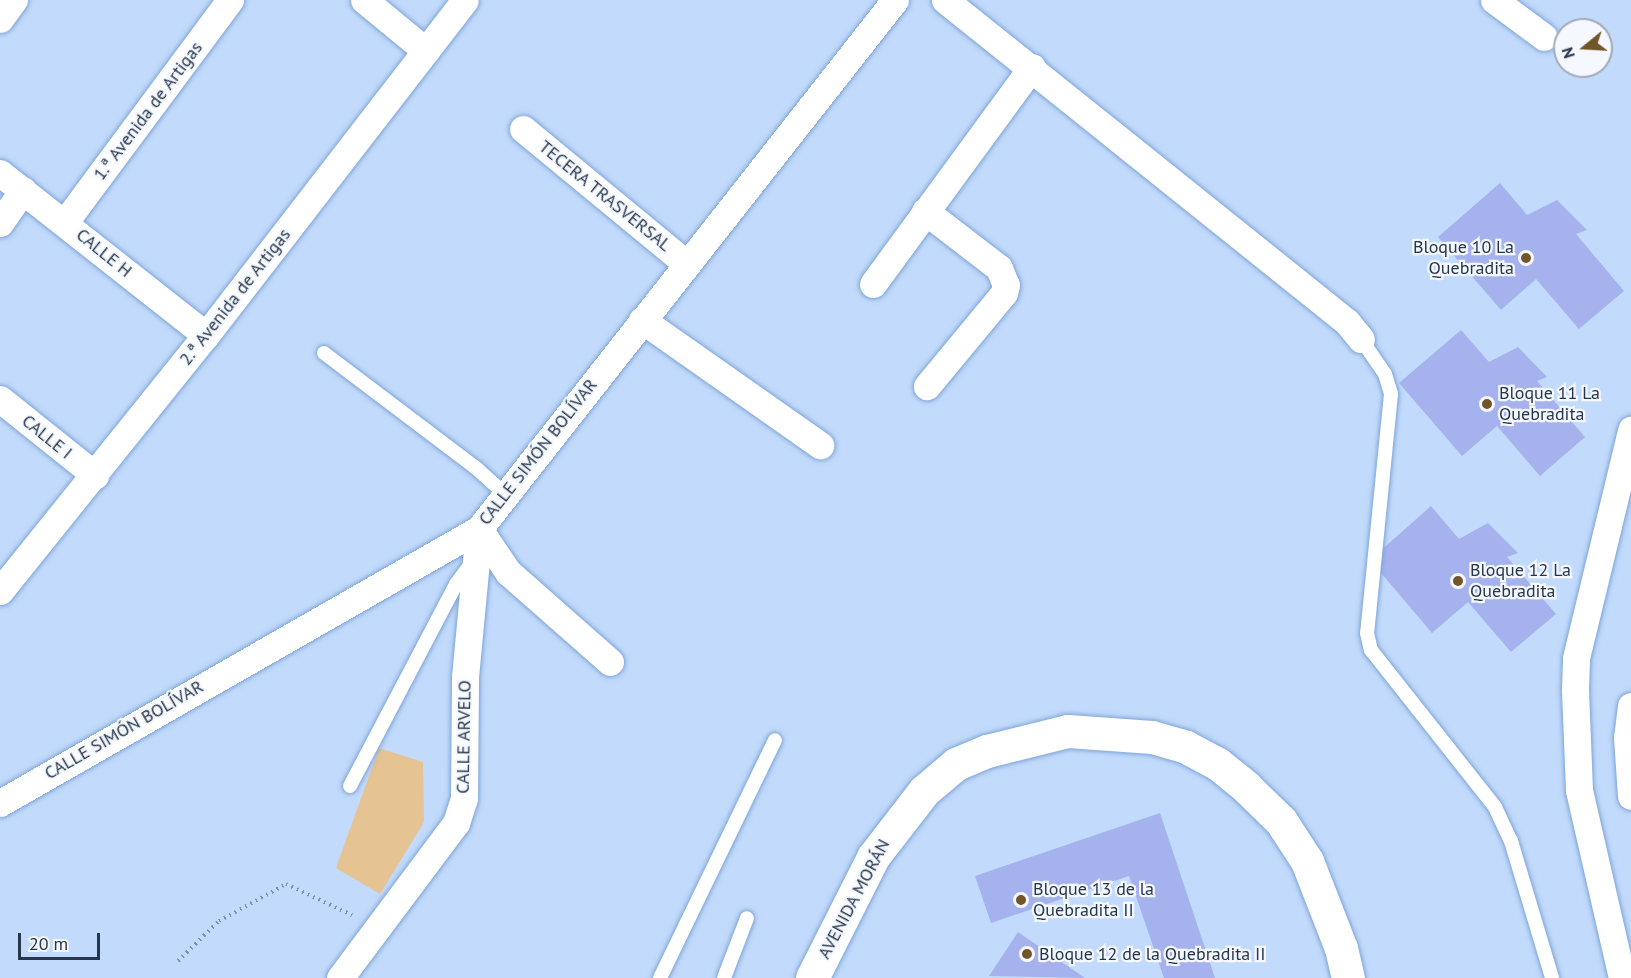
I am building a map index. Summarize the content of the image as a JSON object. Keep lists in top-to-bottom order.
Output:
{
  "streets": {
    "main road": ["AVENIDA MORÁN"],
    "street": [
      "1.ª Avenida de Artigas",
      "TECERA TRASVERSAL",
      "CALLE H",
      "2.ª Avenida de Artigas",
      "CALLE I",
      "CALLE SIMÓN BOLÍVAR",
      "CALLE ARVELO"
    ]
  },
  "crossings": [
    ["1.ª Avenida de Artigas", "CALLE H"],
    ["TECERA TRASVERSAL", "CALLE SIMÓN BOLÍVAR"],
    ["CALLE H", "2.ª Avenida de Artigas"],
    ["2.ª Avenida de Artigas", "CALLE I"],
    ["CALLE SIMÓN BOLÍVAR", "CALLE ARVELO"]
  ],
  "places": [
    "Bloque 10 La Quebradita",
    "Bloque 11 La Quebradita",
    "Bloque 12 La Quebradita",
    "Bloque 13 de la Quebradita II",
    "Bloque 12 de la Quebradita II"
  ],
  "scale_bar": "20 m",
  "north": "left"
}
